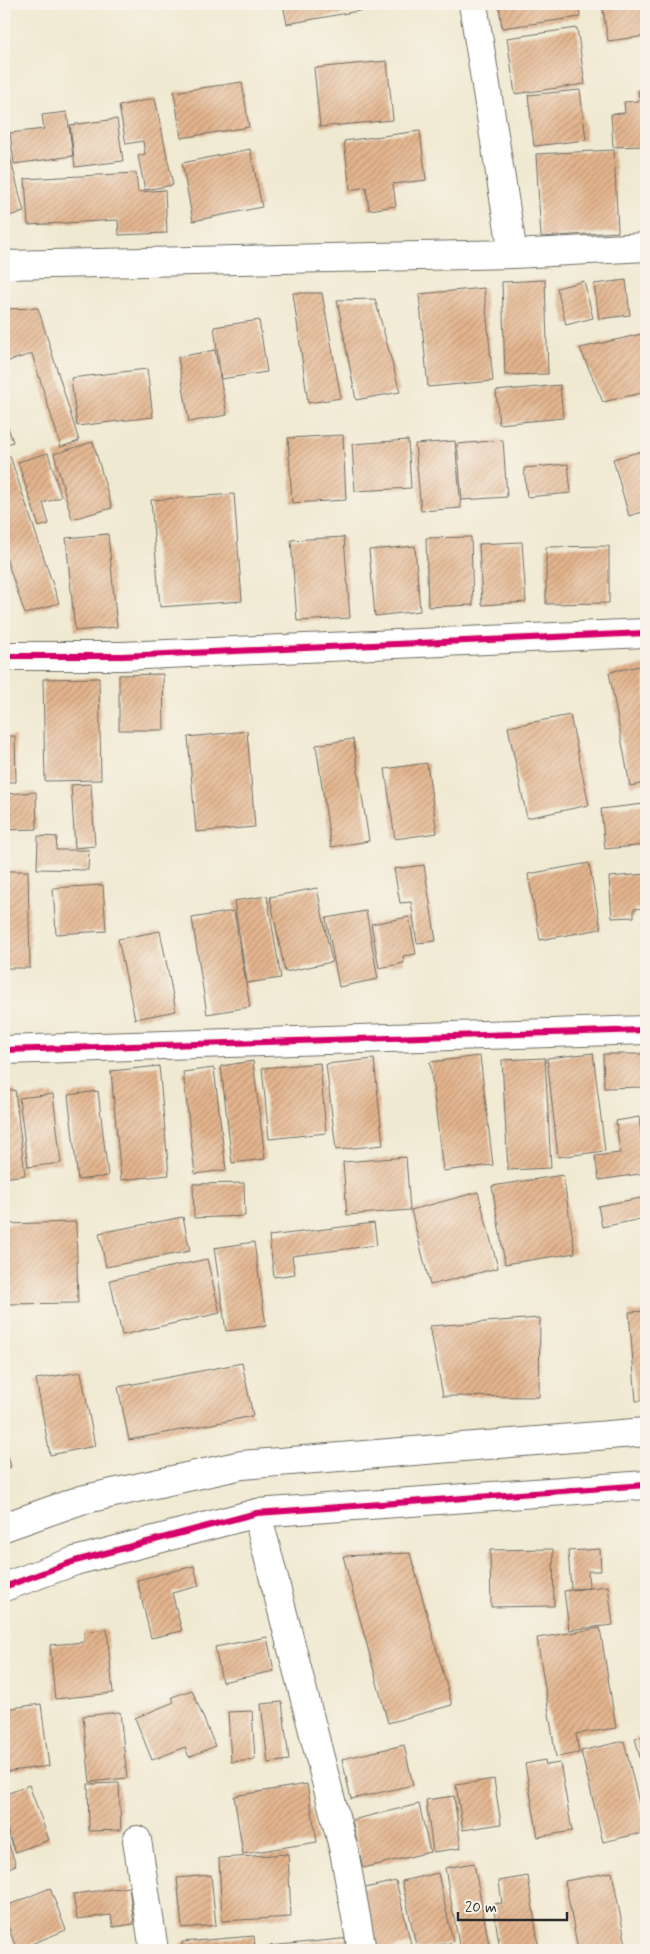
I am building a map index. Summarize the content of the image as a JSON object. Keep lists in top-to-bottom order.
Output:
{
  "scale_bar": "20 m"
}
